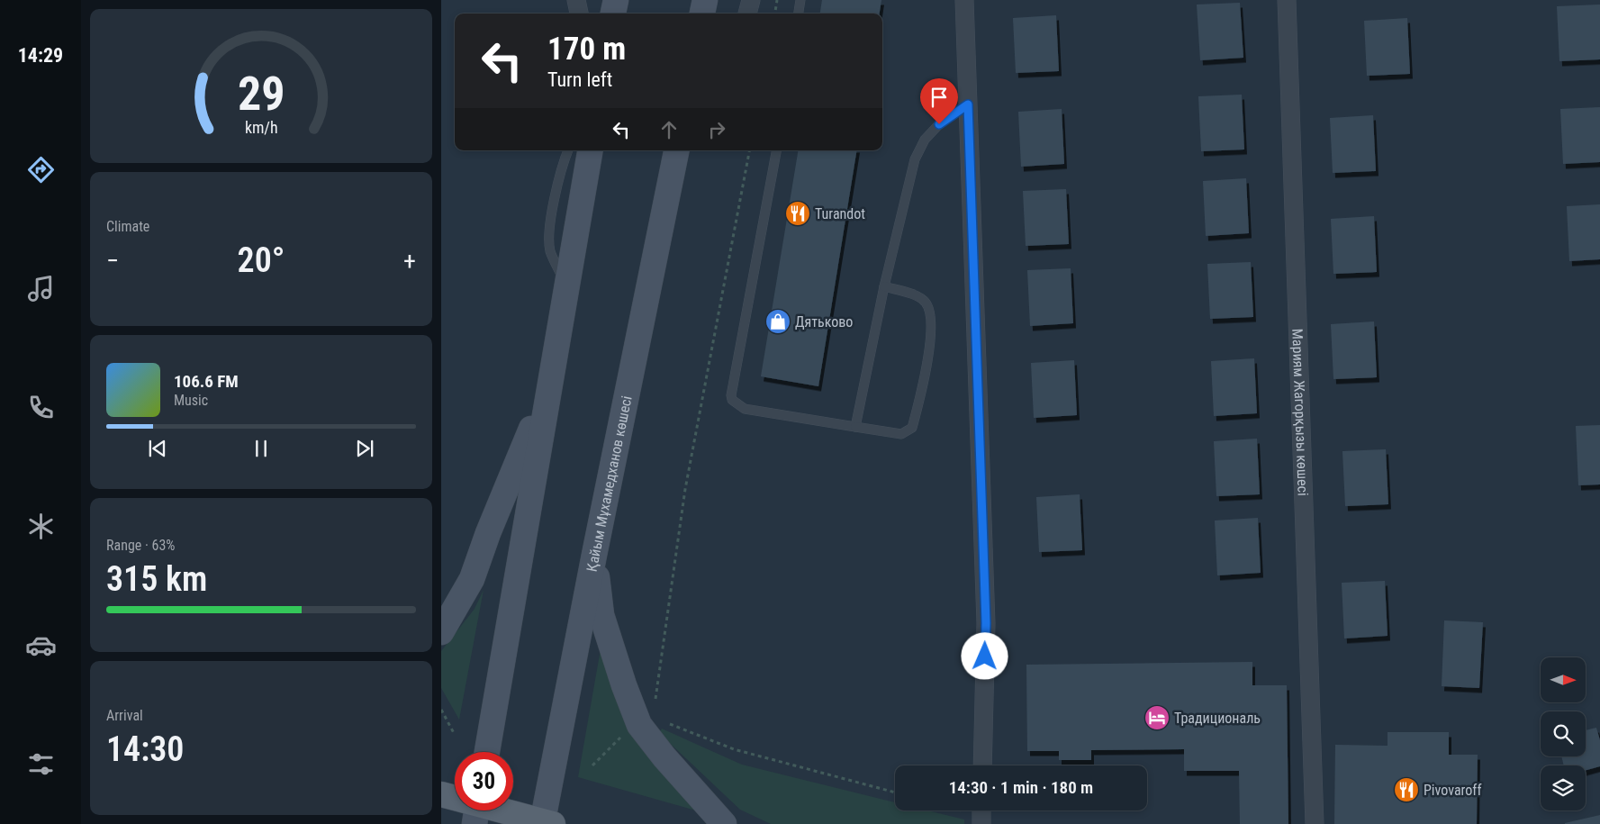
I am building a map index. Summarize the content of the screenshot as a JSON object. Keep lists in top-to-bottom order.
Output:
{
  "streets": {
    "main road": ["Қайым Мұхамедханов көшесі"],
    "street": ["Мариям Жагорқызы көшесі"]
  },
  "places": {
    "restaurant": ["Turandot", "Pivovaroff"],
    "shop": ["Дятьково"],
    "hotel": ["Традициональ"]
  },
  "north": "right",
  "page": {
    "tabs": "14:29",
    "turn": ["170 m", "Turn left"],
    "tile": [
      "Climate",
      ["Range · 63%", "315 km"],
      ["Arrival", "14:30"]
    ],
    "heat": ["−", "20°", "+"],
    "song": ["106.6 FM", "Music"],
    "limit": "30",
    "trip": "14:30 · 1 min · 180 m",
    "gauge": ["29", "km/h"]
  }
}
